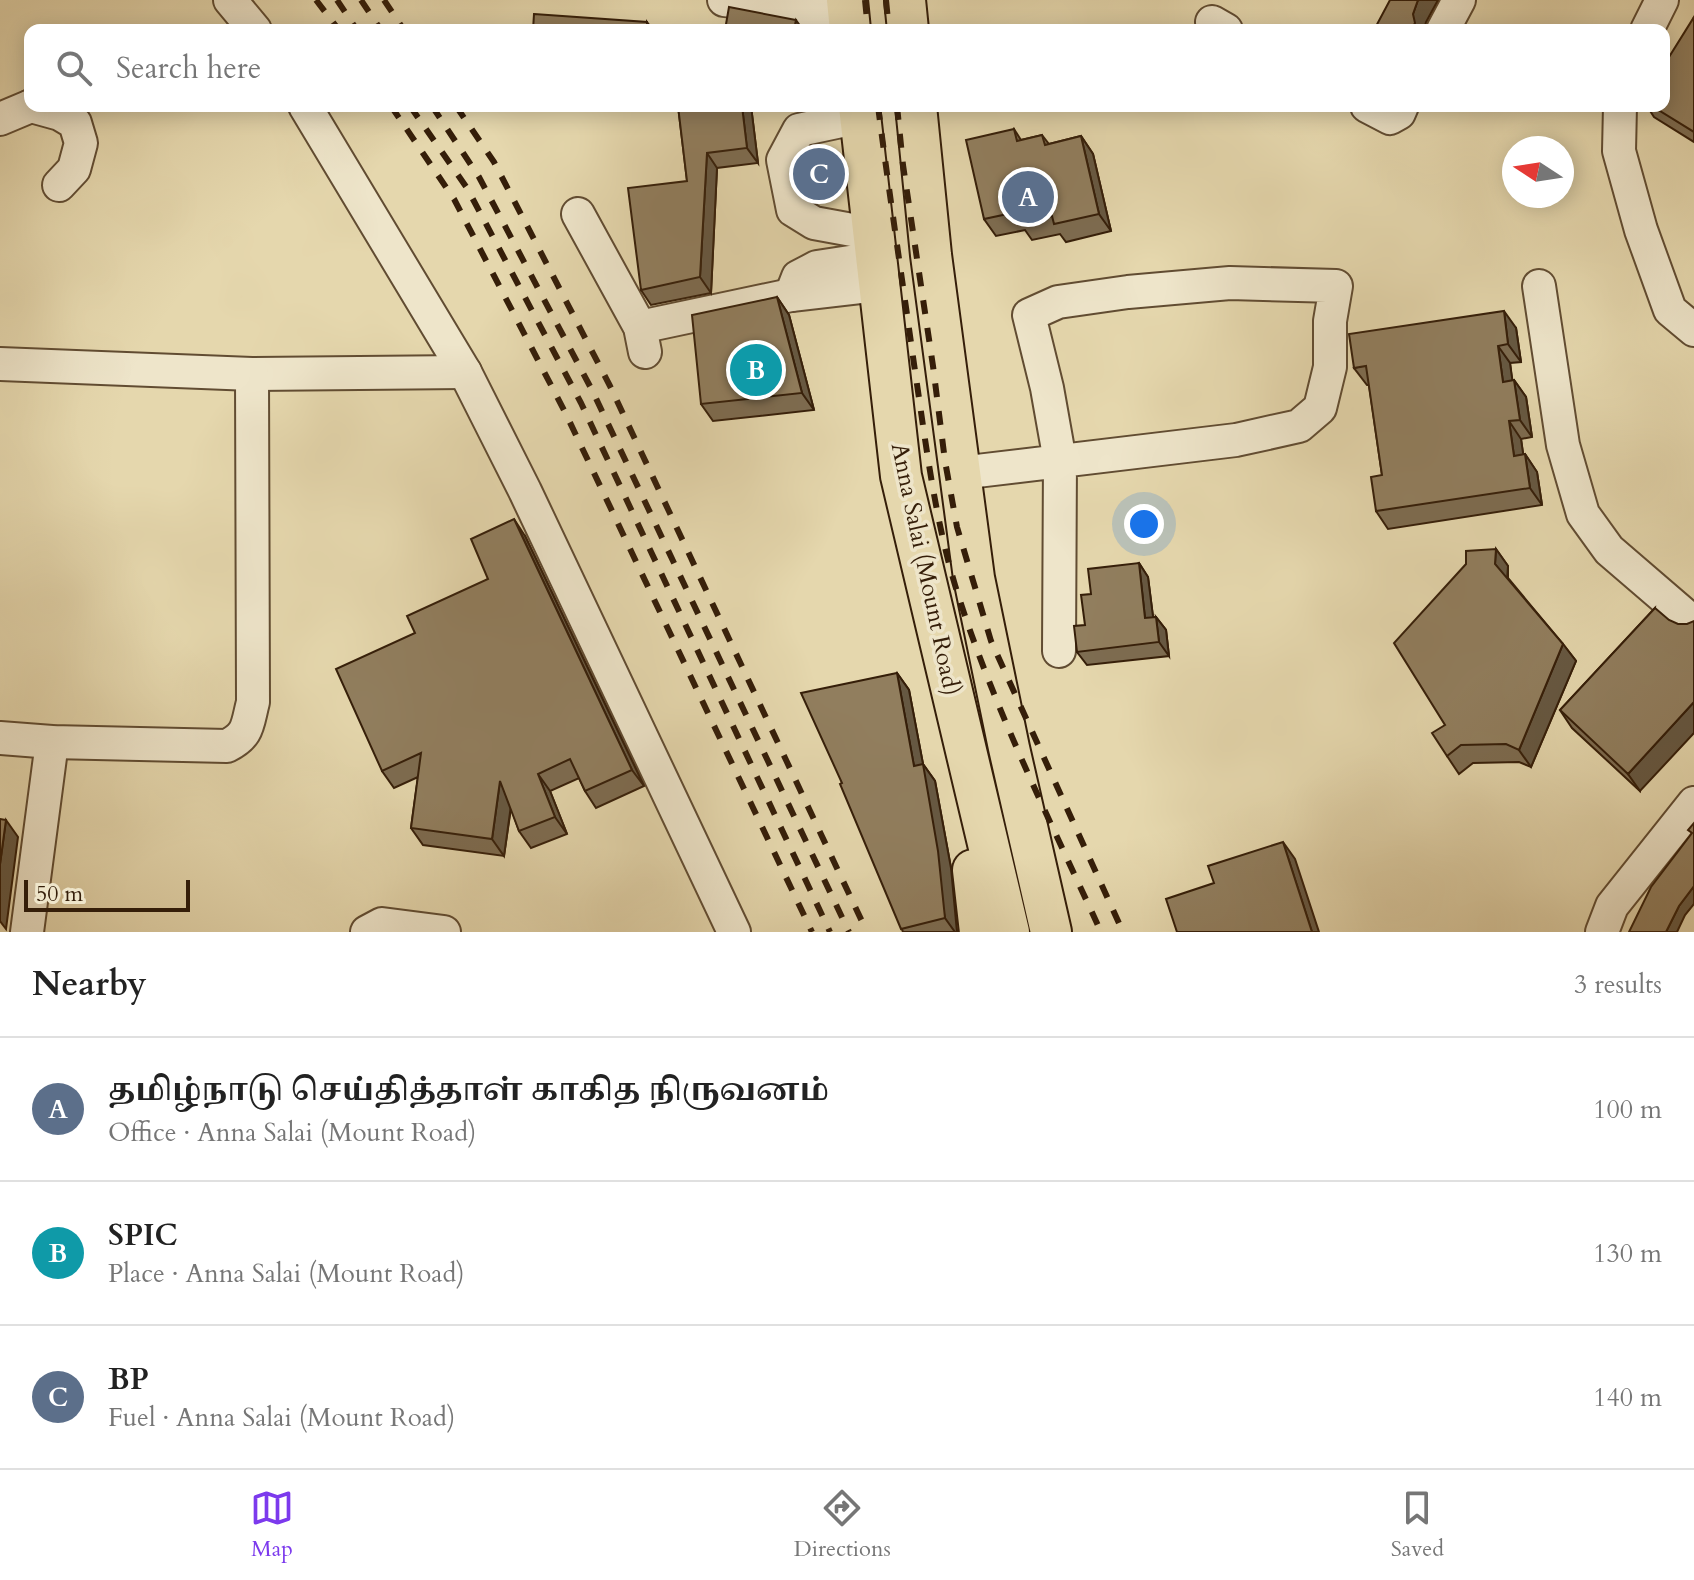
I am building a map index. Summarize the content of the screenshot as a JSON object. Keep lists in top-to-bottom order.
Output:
{
  "streets": {
    "main road": ["Anna Salai (Mount Road)"]
  },
  "scale_bar": "50 m",
  "north": "left",
  "page": {
    "search": "Search here",
    "pins": ["C", "A", "B"],
    "scale": "50 m",
    "heading": ["Nearby", "3 results"],
    "list": [
      {
        "mark": "A",
        "name": "தமிழ்நாடு செய்தித்தாள் காகித நிருவனம்",
        "note": "Office · Anna Salai (Mount Road)",
        "value": "100 m"
      },
      {
        "mark": "B",
        "name": "SPIC",
        "note": "Place · Anna Salai (Mount Road)",
        "value": "130 m"
      },
      {
        "mark": "C",
        "name": "BP",
        "note": "Fuel · Anna Salai (Mount Road)",
        "value": "140 m"
      }
    ],
    "nav": ["Map", "Directions", "Saved"]
  }
}
